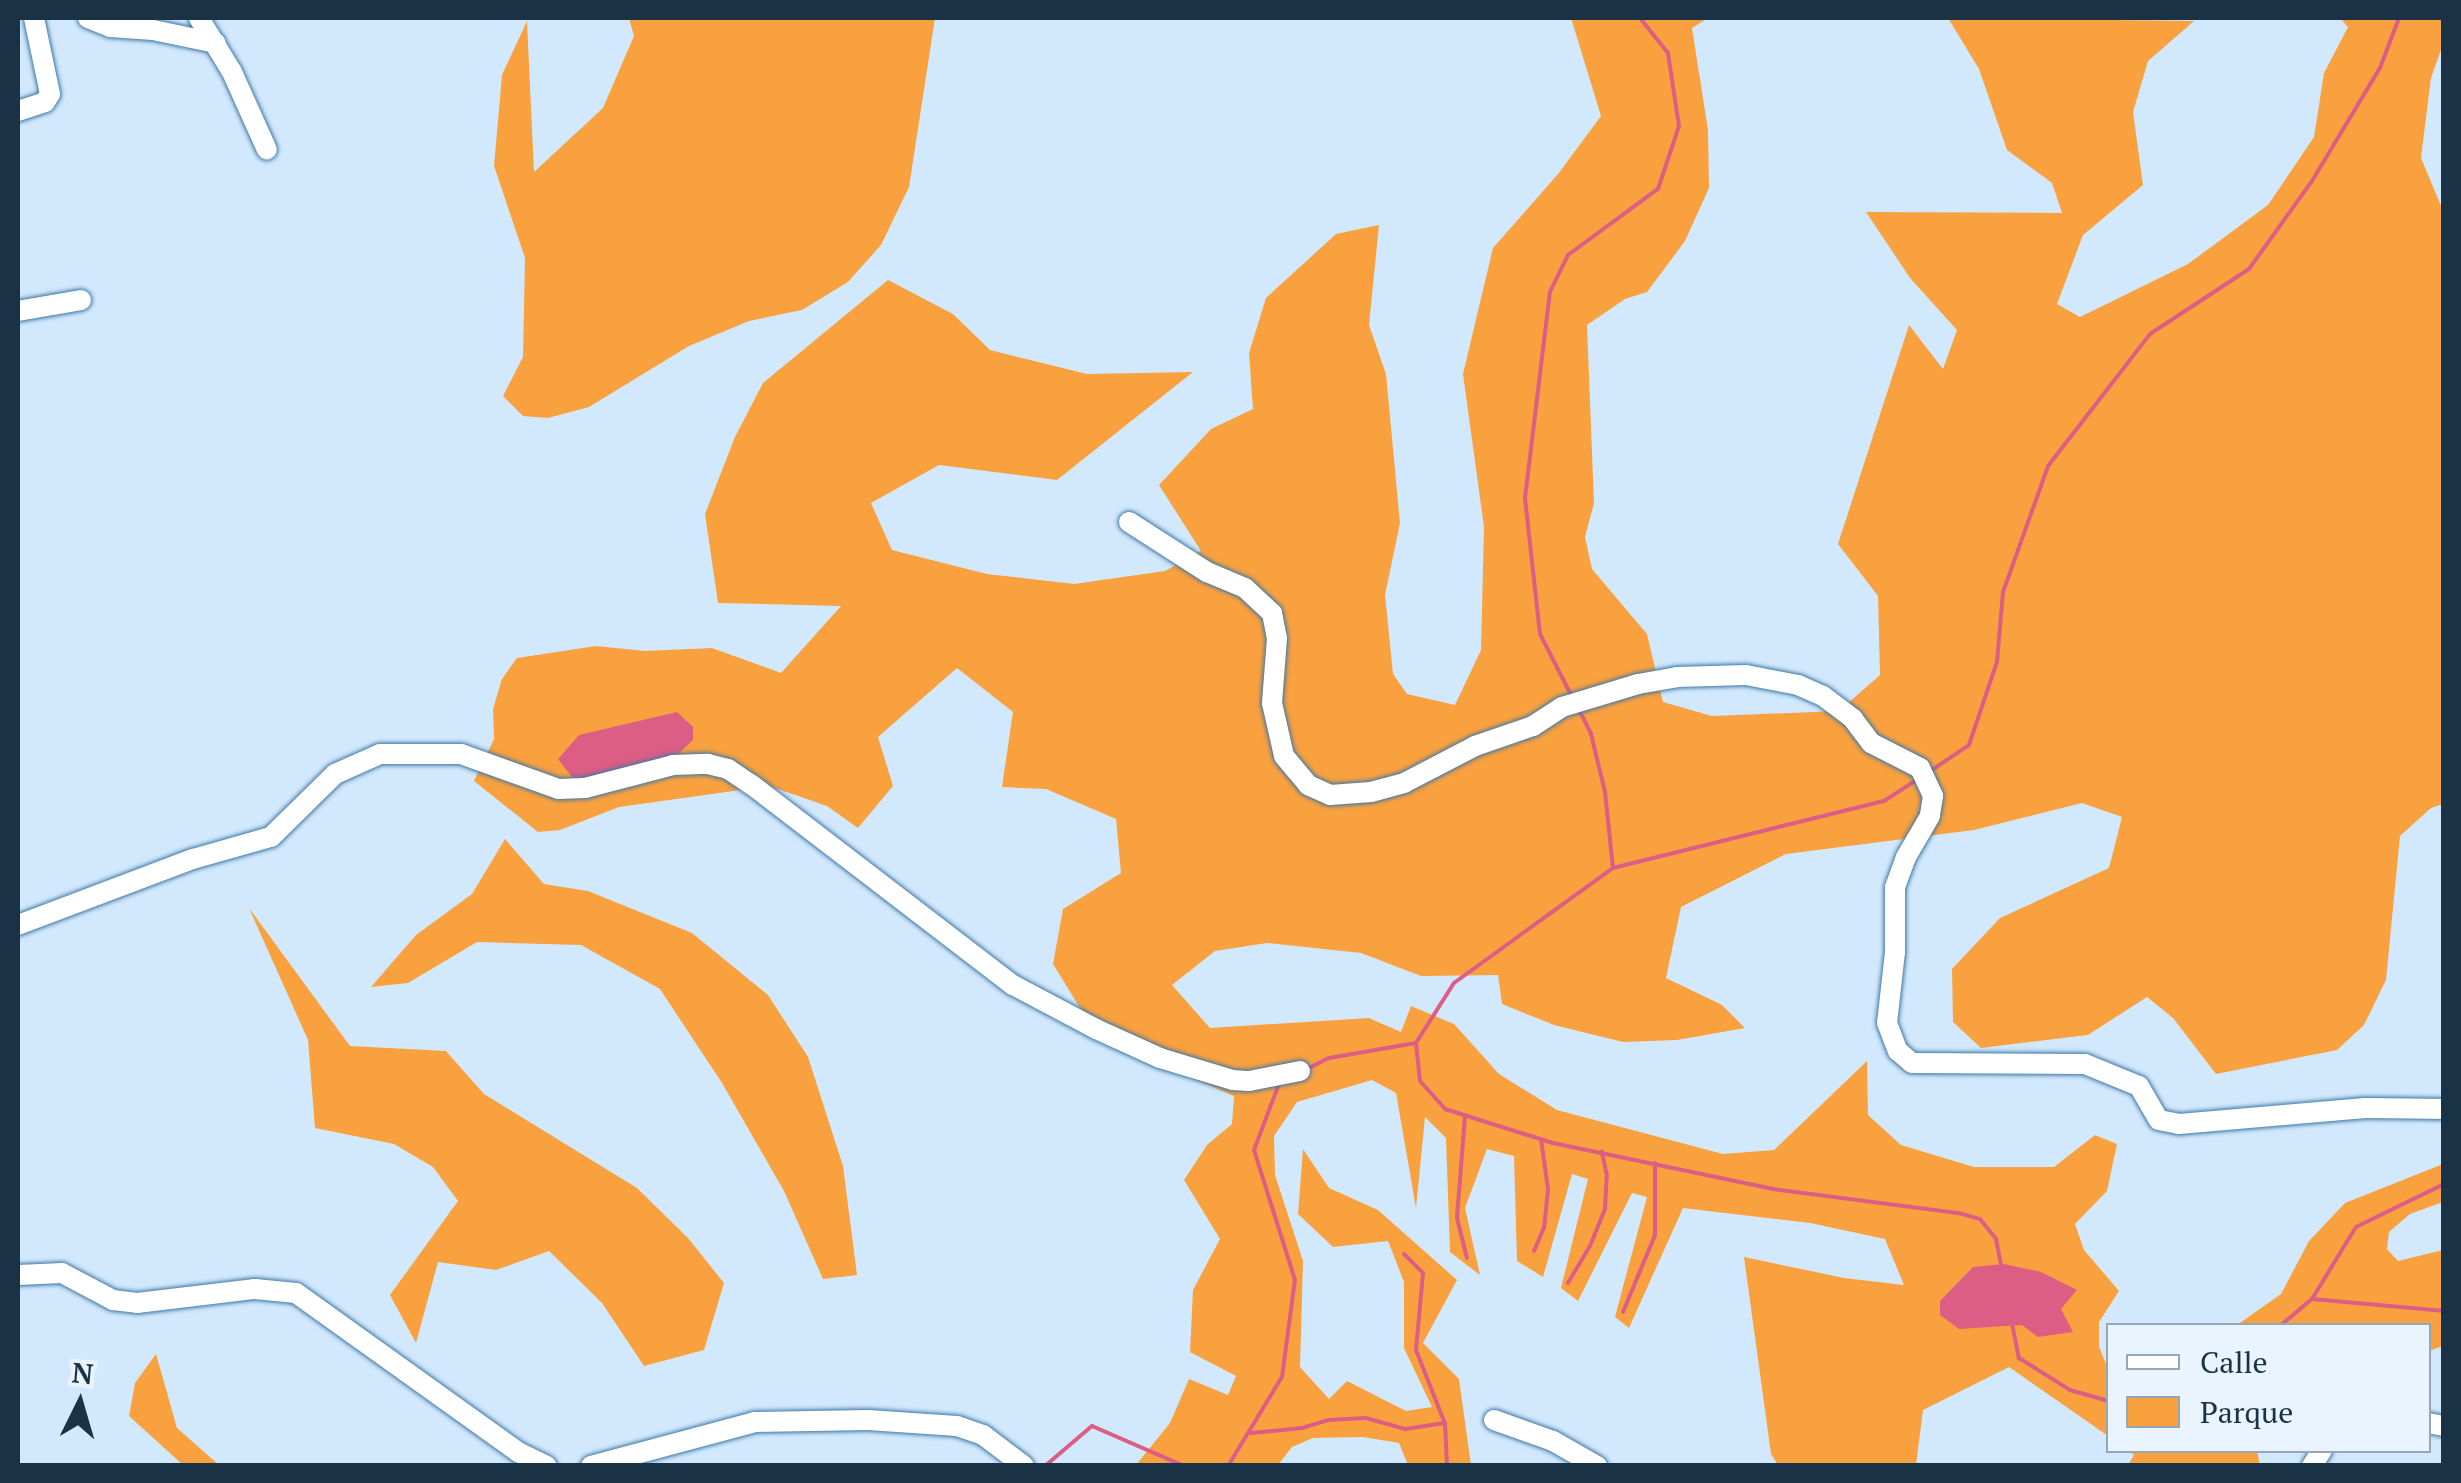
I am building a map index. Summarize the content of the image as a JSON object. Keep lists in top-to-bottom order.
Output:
{
  "legend": ["Calle", "Parque"],
  "north": "top"
}
